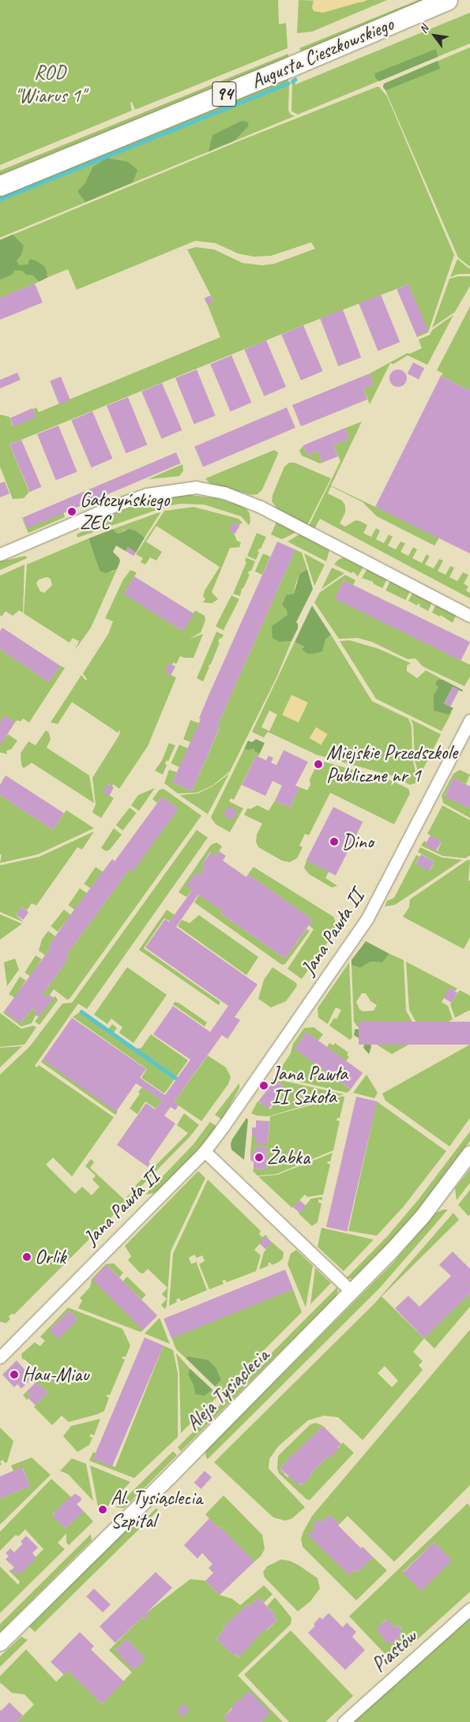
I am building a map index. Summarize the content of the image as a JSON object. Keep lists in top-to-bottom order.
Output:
{
  "streets": {
    "main road": ["Augusta Cieszkowskiego", "94"],
    "street": ["Jana Pawła II", "Aleja Tysiąclecia", "Piastów"]
  },
  "parks": ["ROD \"Wiarus 1\""],
  "places": [
    "Gałczyńskiego ZEC",
    "Miejskie Przedszkole Publiczne nr 1",
    "Dino",
    "Jana Pawła II Szkoła",
    "Żabka",
    "Orlik",
    "Hau-Miau",
    "Al. Tysiąclecia Szpital"
  ],
  "north": "top left"
}
